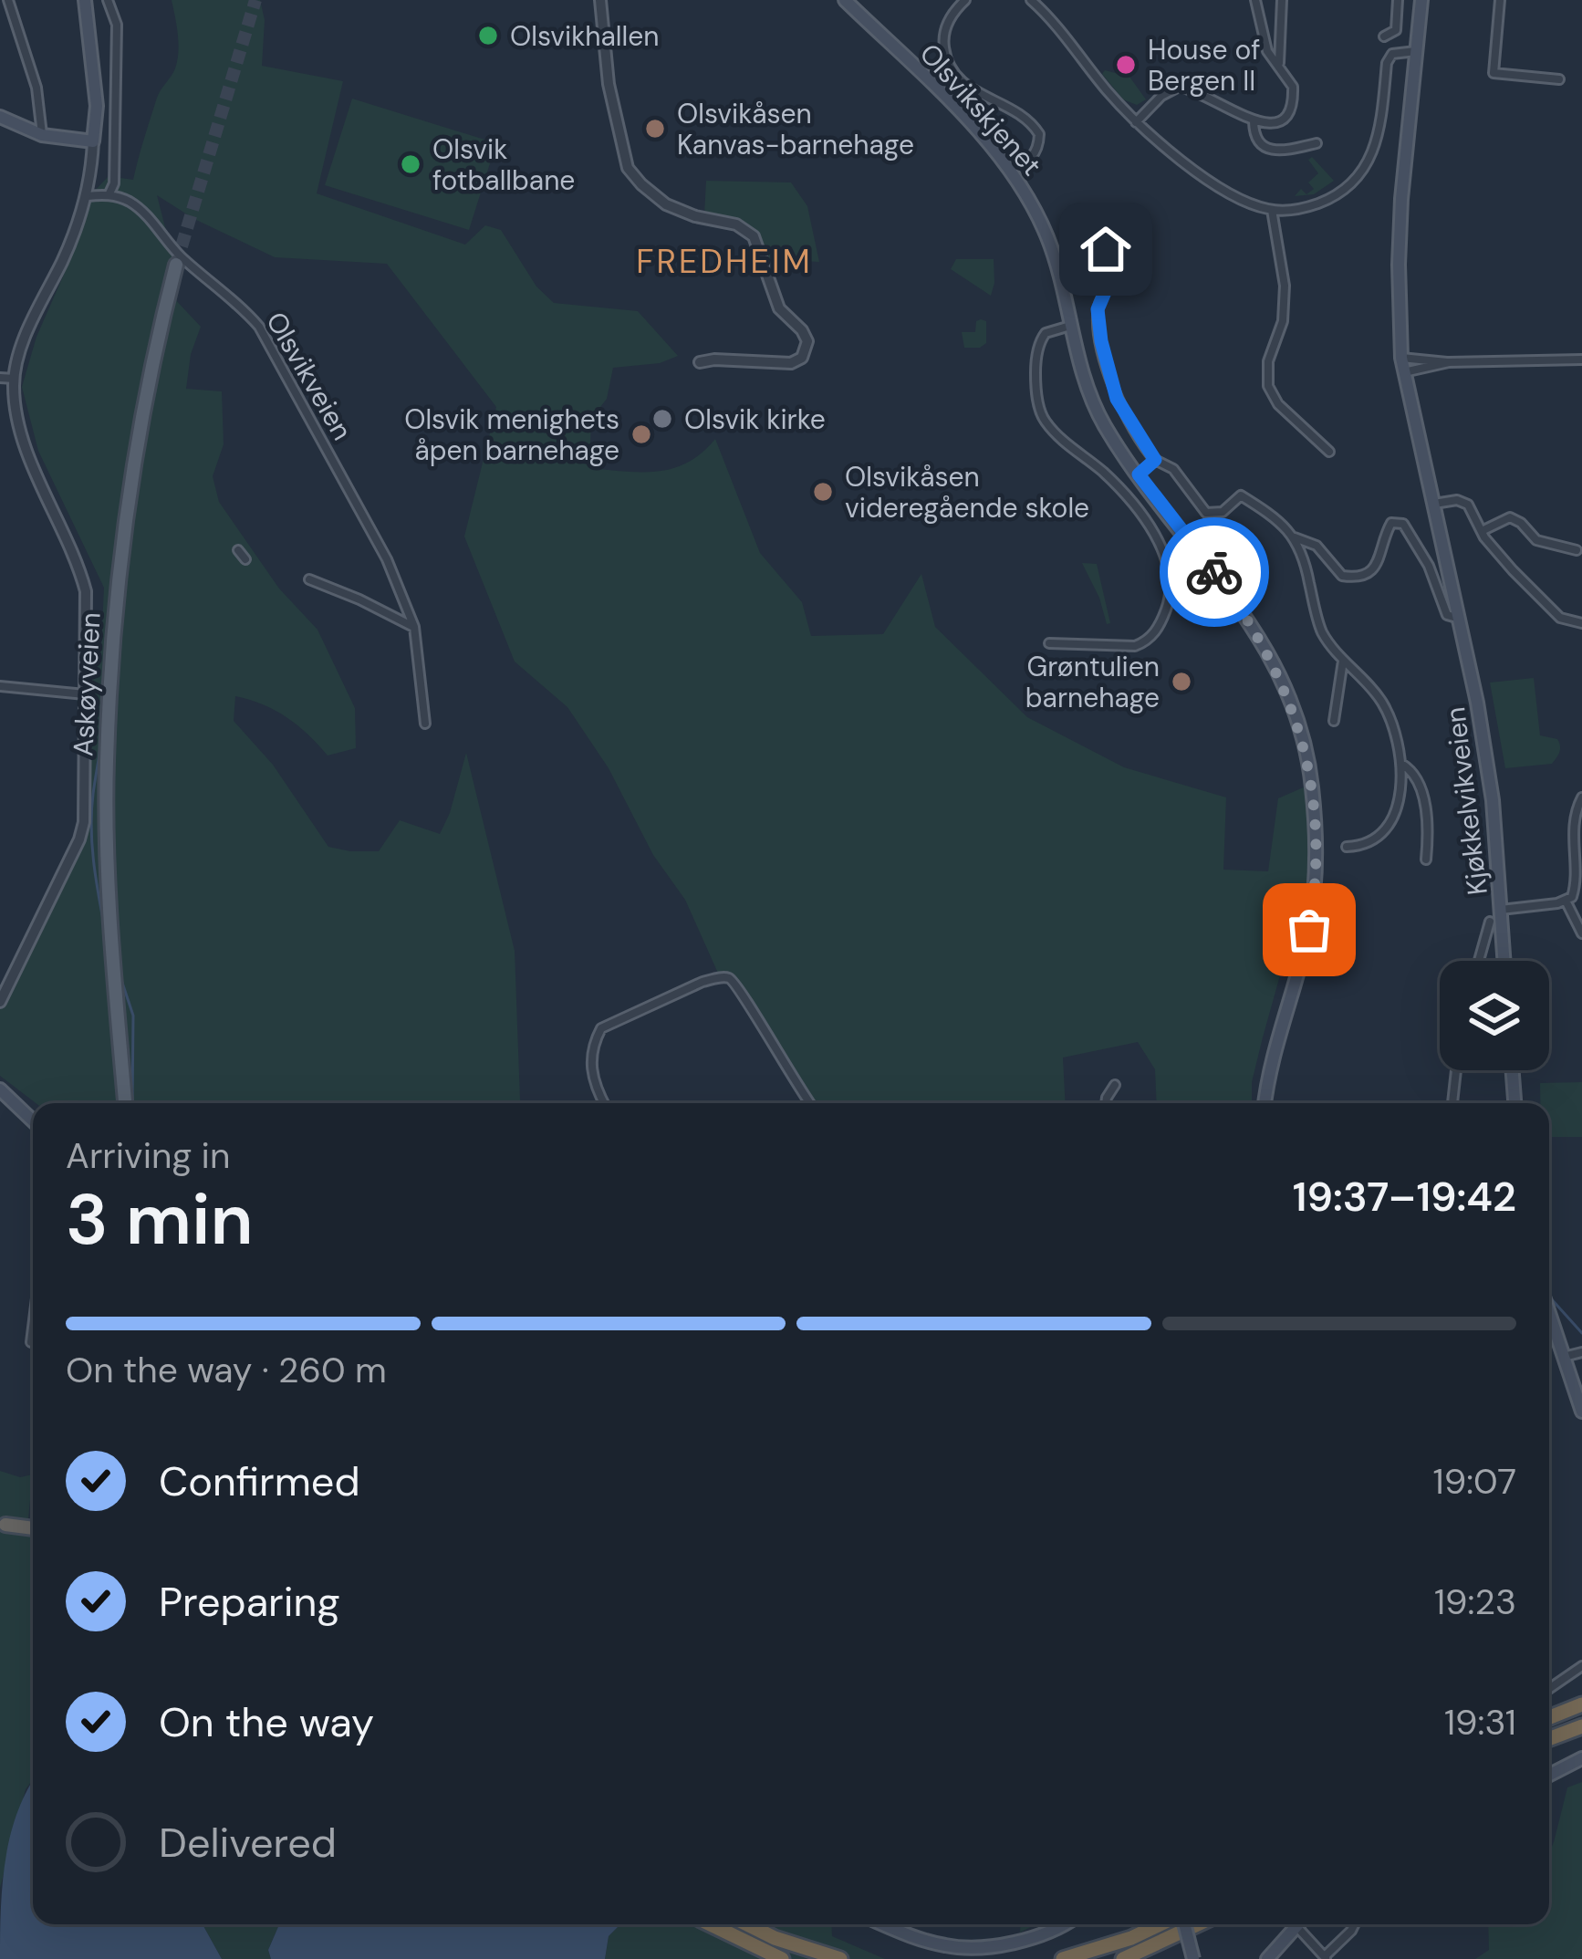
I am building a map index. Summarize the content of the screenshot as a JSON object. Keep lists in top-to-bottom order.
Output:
{
  "streets": {
    "main road": ["Olsvikskjenet", "Askøyveien", "Kjøkkelvikveien"],
    "street": ["Olsvikveien"]
  },
  "districts": ["FREDHEIM"],
  "places": [
    "Olsvikhallen",
    "House of Bergen II",
    "Olsvikåsen Kanvas-barnehage",
    "Olsvik fotballbane",
    "Olsvik kirke",
    "Olsvik menighets åpen barnehage",
    "Olsvikåsen videregående skole",
    "Grøntulien barnehage"
  ],
  "page": {
    "heading": ["3 min", "Arriving in", "19:37–19:42"],
    "bar": "On the way · 260 m",
    "list": [
      ["Confirmed", "19:07"],
      ["Preparing", "19:23"],
      ["On the way", "19:31"],
      "Delivered"
    ]
  }
}
